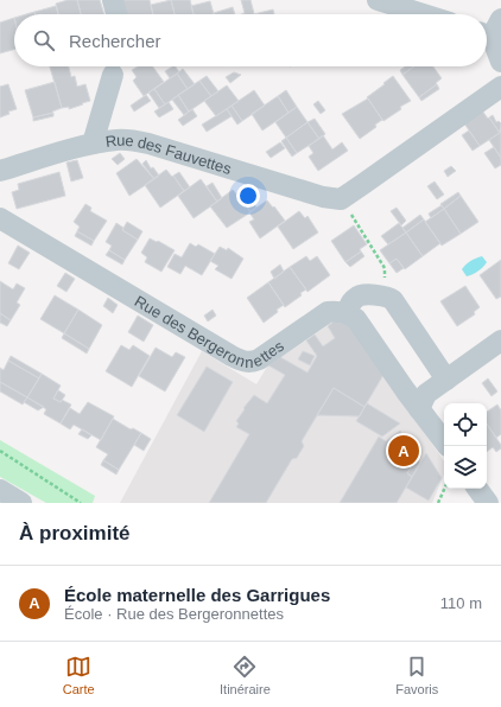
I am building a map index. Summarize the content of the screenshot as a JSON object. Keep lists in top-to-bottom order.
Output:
{
  "streets": {
    "street": ["Rue des Fauvettes", "Rue des Bergeronnettes"]
  },
  "page": {
    "search": "Rechercher",
    "pins": "A",
    "heading": "À proximité",
    "list": [
      {
        "mark": "A",
        "name": "École maternelle des Garrigues",
        "note": "École · Rue des Bergeronnettes",
        "value": "110 m"
      }
    ],
    "nav": ["Carte", "Itinéraire", "Favoris"]
  }
}
